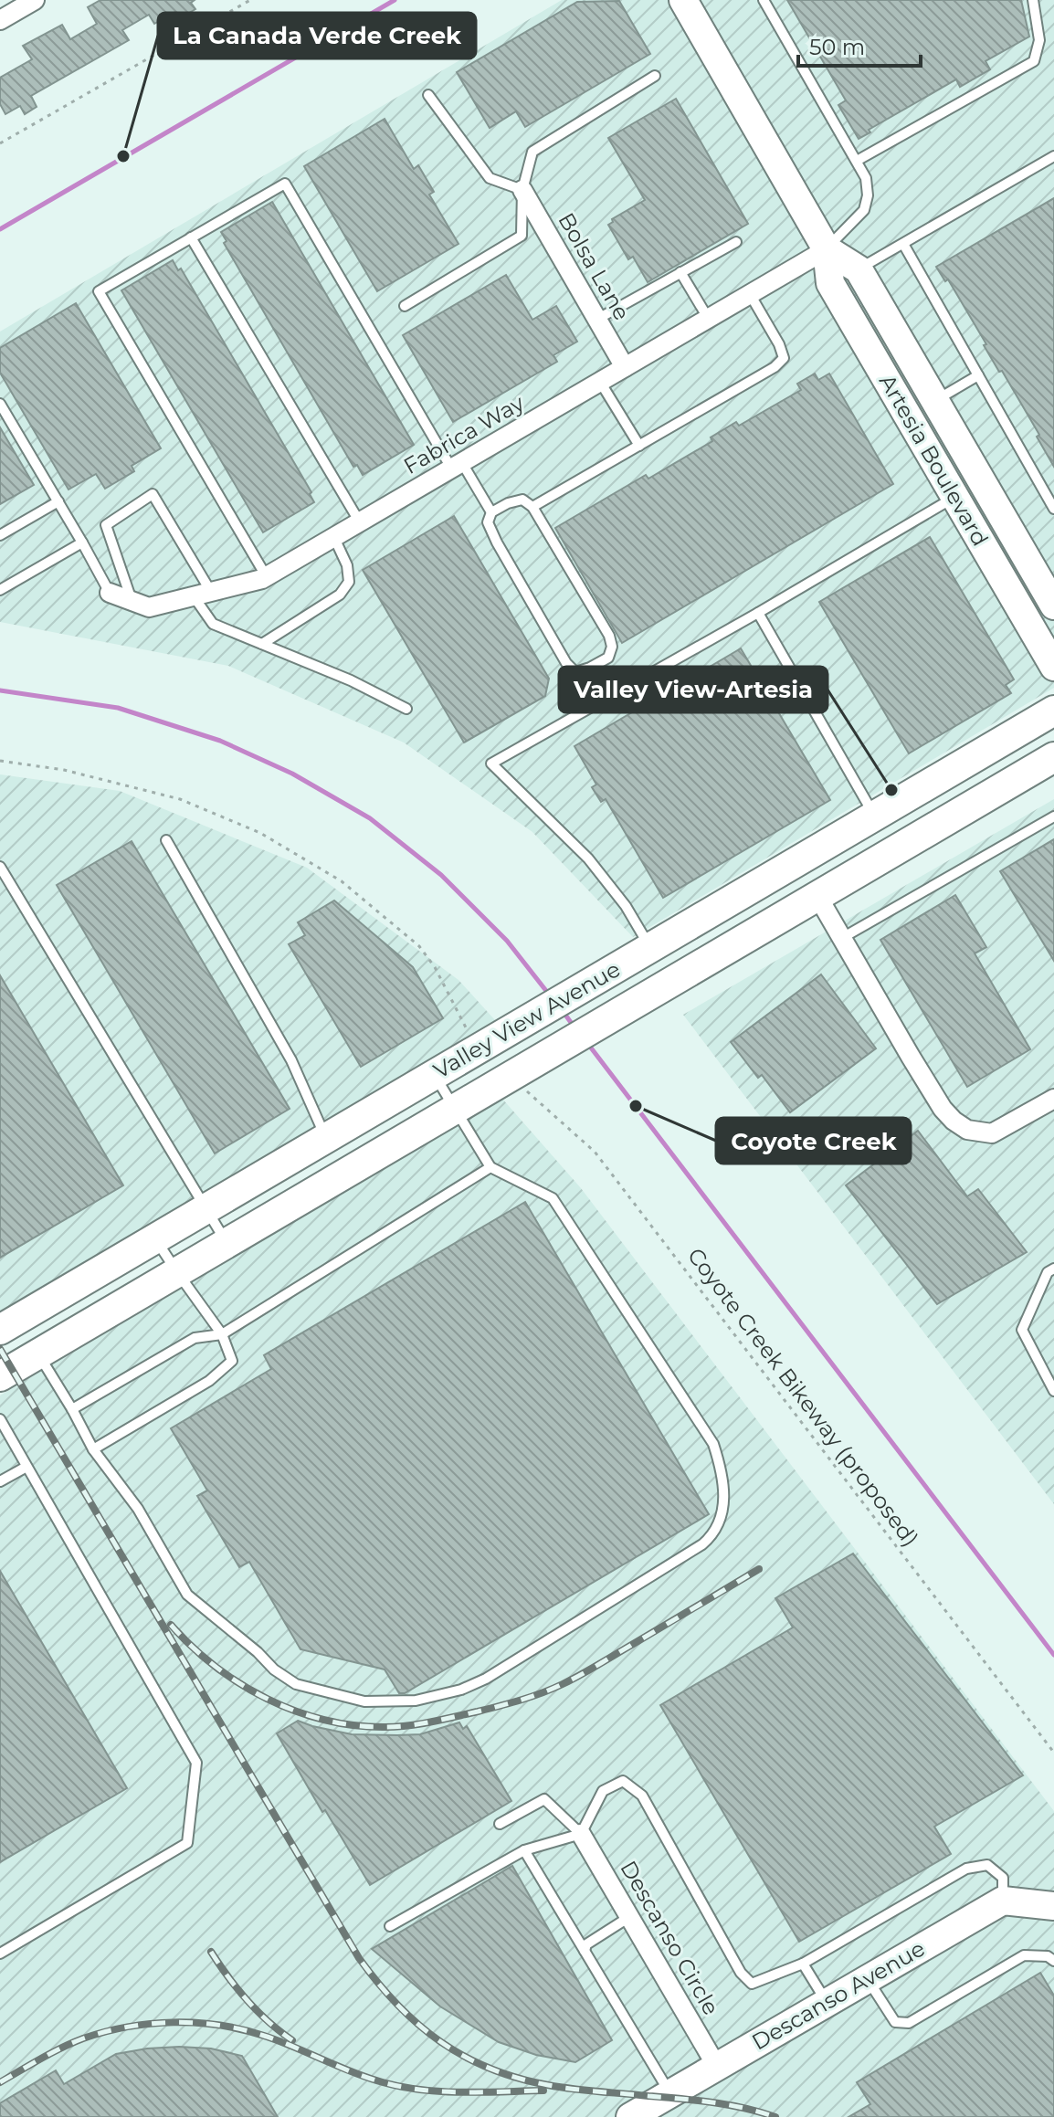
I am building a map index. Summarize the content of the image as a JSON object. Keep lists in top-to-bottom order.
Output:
{
  "streets": {
    "main road": ["Artesia Boulevard", "Valley View Avenue", "Descanso Avenue"],
    "street": ["Bolsa Lane", "Fabrica Way", "Descanso Circle"],
    "path": ["Coyote Creek Bikeway (proposed)"]
  },
  "crossings": [
    ["Bolsa Lane", "Fabrica Way"],
    ["Fabrica Way", "Artesia Boulevard"],
    ["Valley View Avenue", "Coyote Creek Bikeway (proposed)"],
    ["Descanso Circle", "Descanso Avenue"]
  ],
  "places": ["La Canada Verde Creek", "Valley View-Artesia", "Coyote Creek"],
  "scale_bar": "50 m"
}
